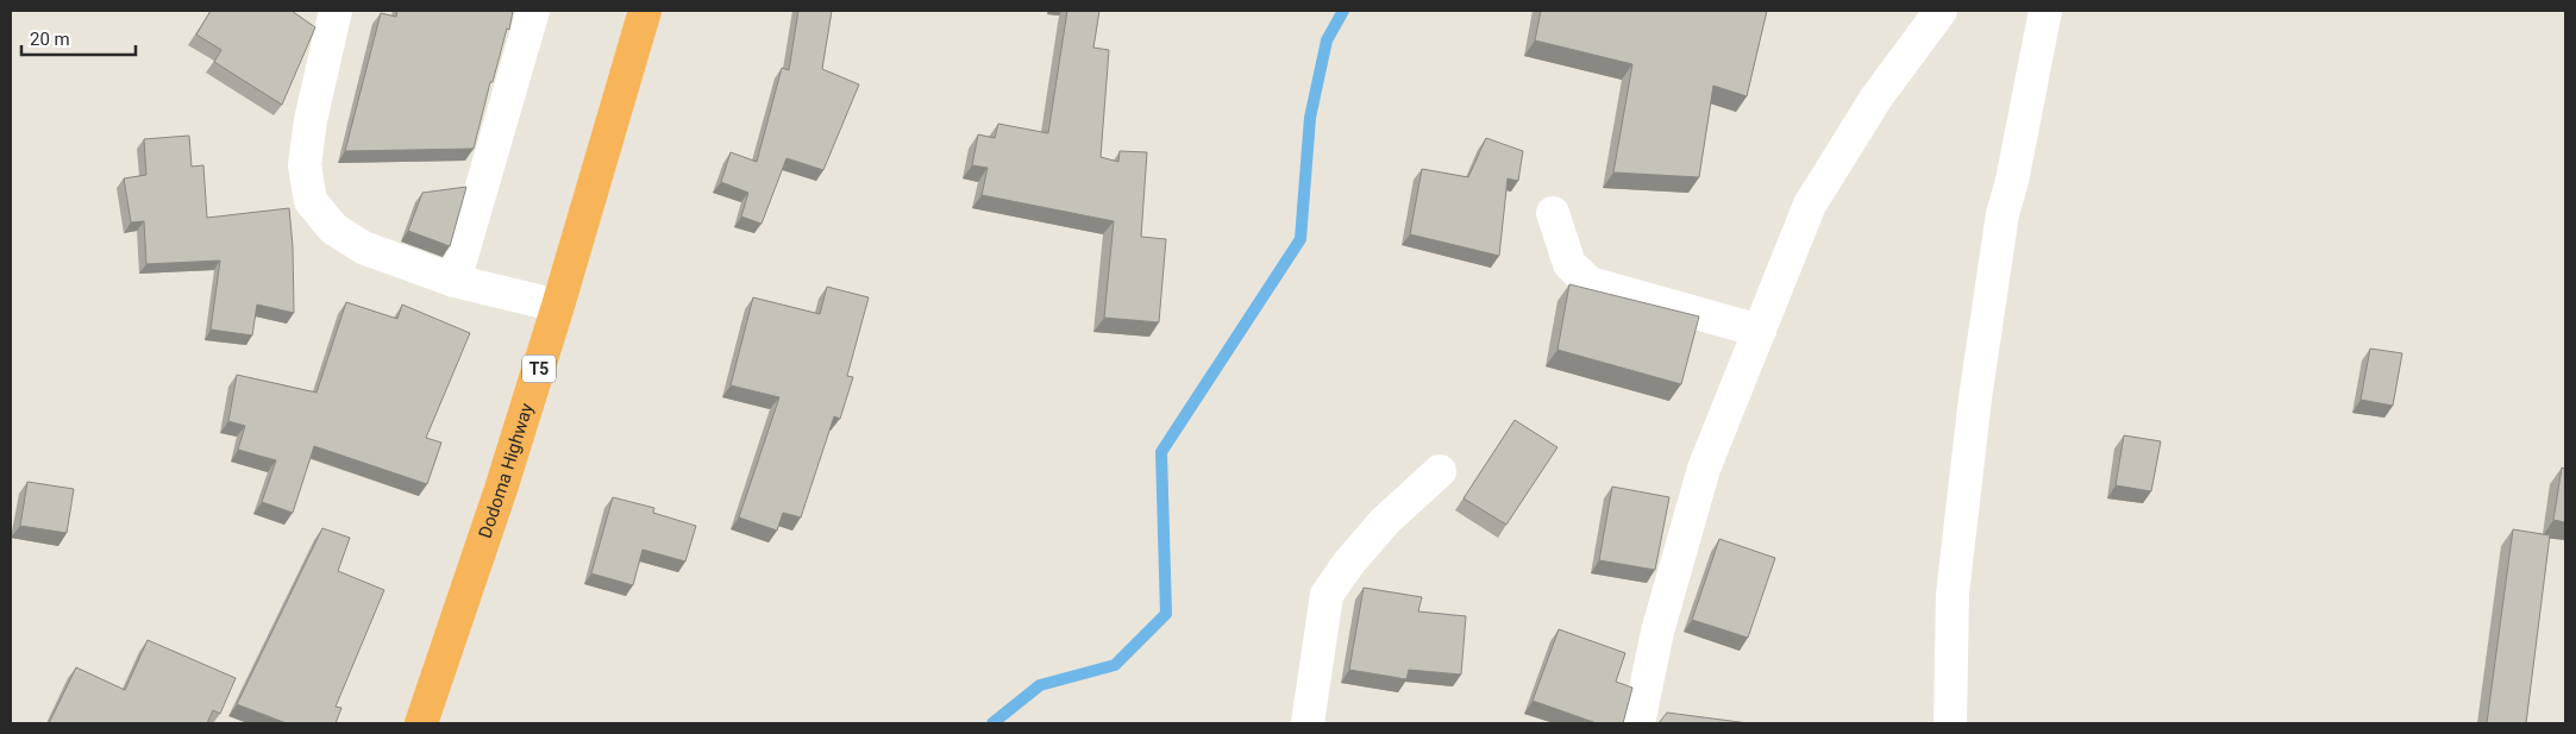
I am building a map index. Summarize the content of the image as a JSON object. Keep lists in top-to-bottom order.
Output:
{
  "streets": {
    "highway": ["T5", "Dodoma Highway"]
  },
  "scale_bar": "20 m"
}
